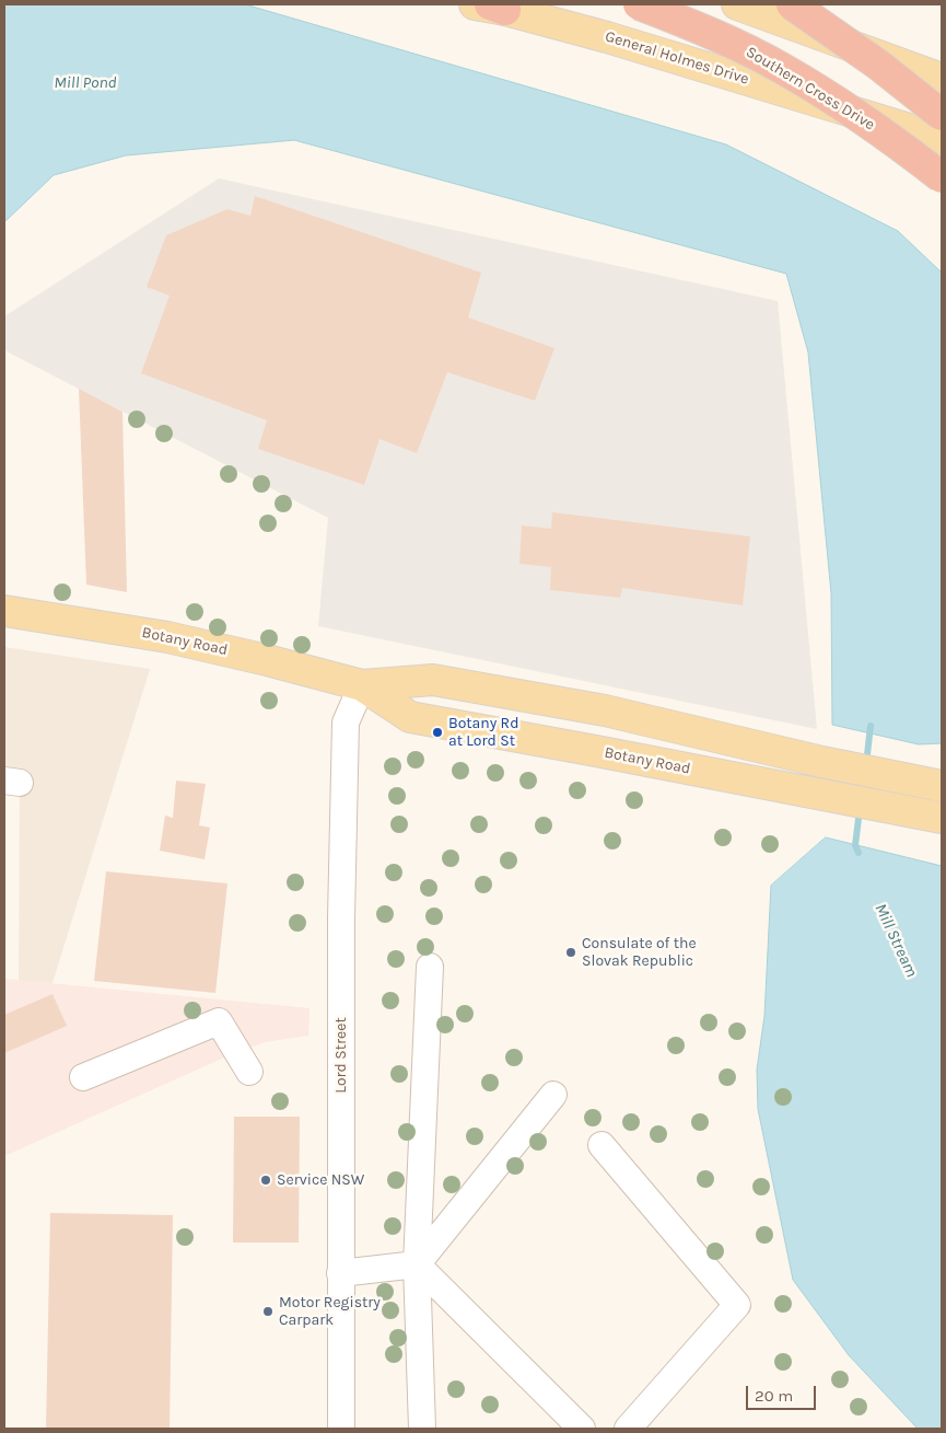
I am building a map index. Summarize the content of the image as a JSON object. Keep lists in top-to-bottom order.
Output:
{
  "streets": {
    "highway": ["Southern Cross Drive"],
    "main road": ["General Holmes Drive", "Botany Road"],
    "street": ["Lord Street"]
  },
  "crossings": [
    ["Botany Road", "Lord Street"]
  ],
  "water": ["Mill Pond", "Mill Stream"],
  "places": [
    "Botany Rd at Lord St",
    "Consulate of the Slovak Republic",
    "Service NSW",
    "Motor Registry Carpark"
  ],
  "scale_bar": "20 m"
}
